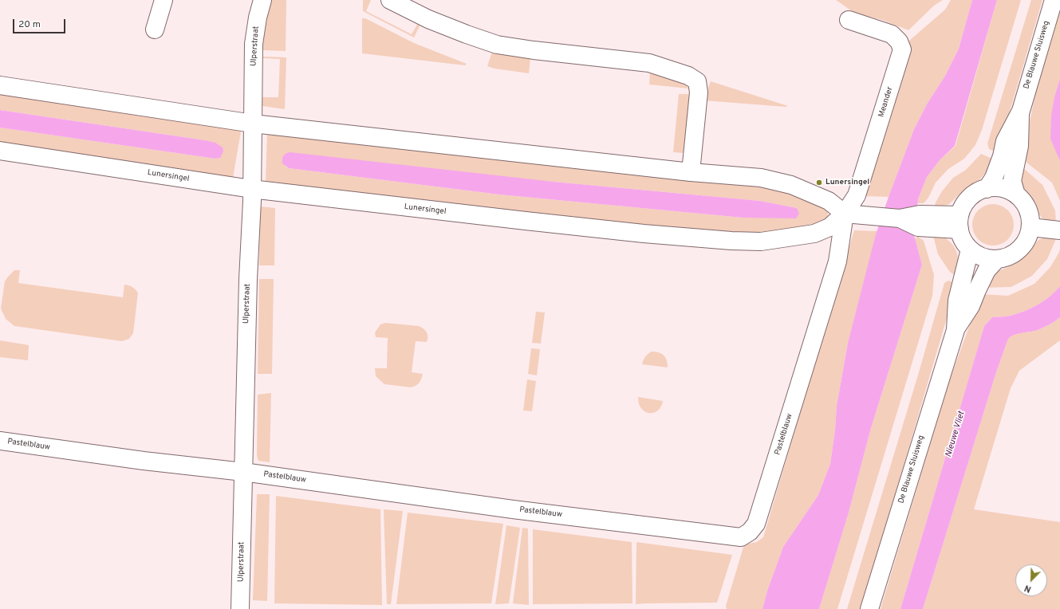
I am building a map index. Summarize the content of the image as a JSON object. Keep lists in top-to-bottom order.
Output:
{
  "streets": {
    "street": [
      "Ulperstraat",
      "De Blauwe Sluisweg",
      "Meander",
      "Lunersingel",
      "Pastelblauw"
    ]
  },
  "crossings": [
    ["Ulperstraat", "Lunersingel"],
    ["Ulperstraat", "Pastelblauw"],
    ["Meander", "Lunersingel"],
    ["Meander", "Pastelblauw"],
    ["Lunersingel", "Pastelblauw"]
  ],
  "water": ["Nieuwe Vliet"],
  "places": ["Lunersingel"],
  "scale_bar": "20 m",
  "north": "bottom left"
}
